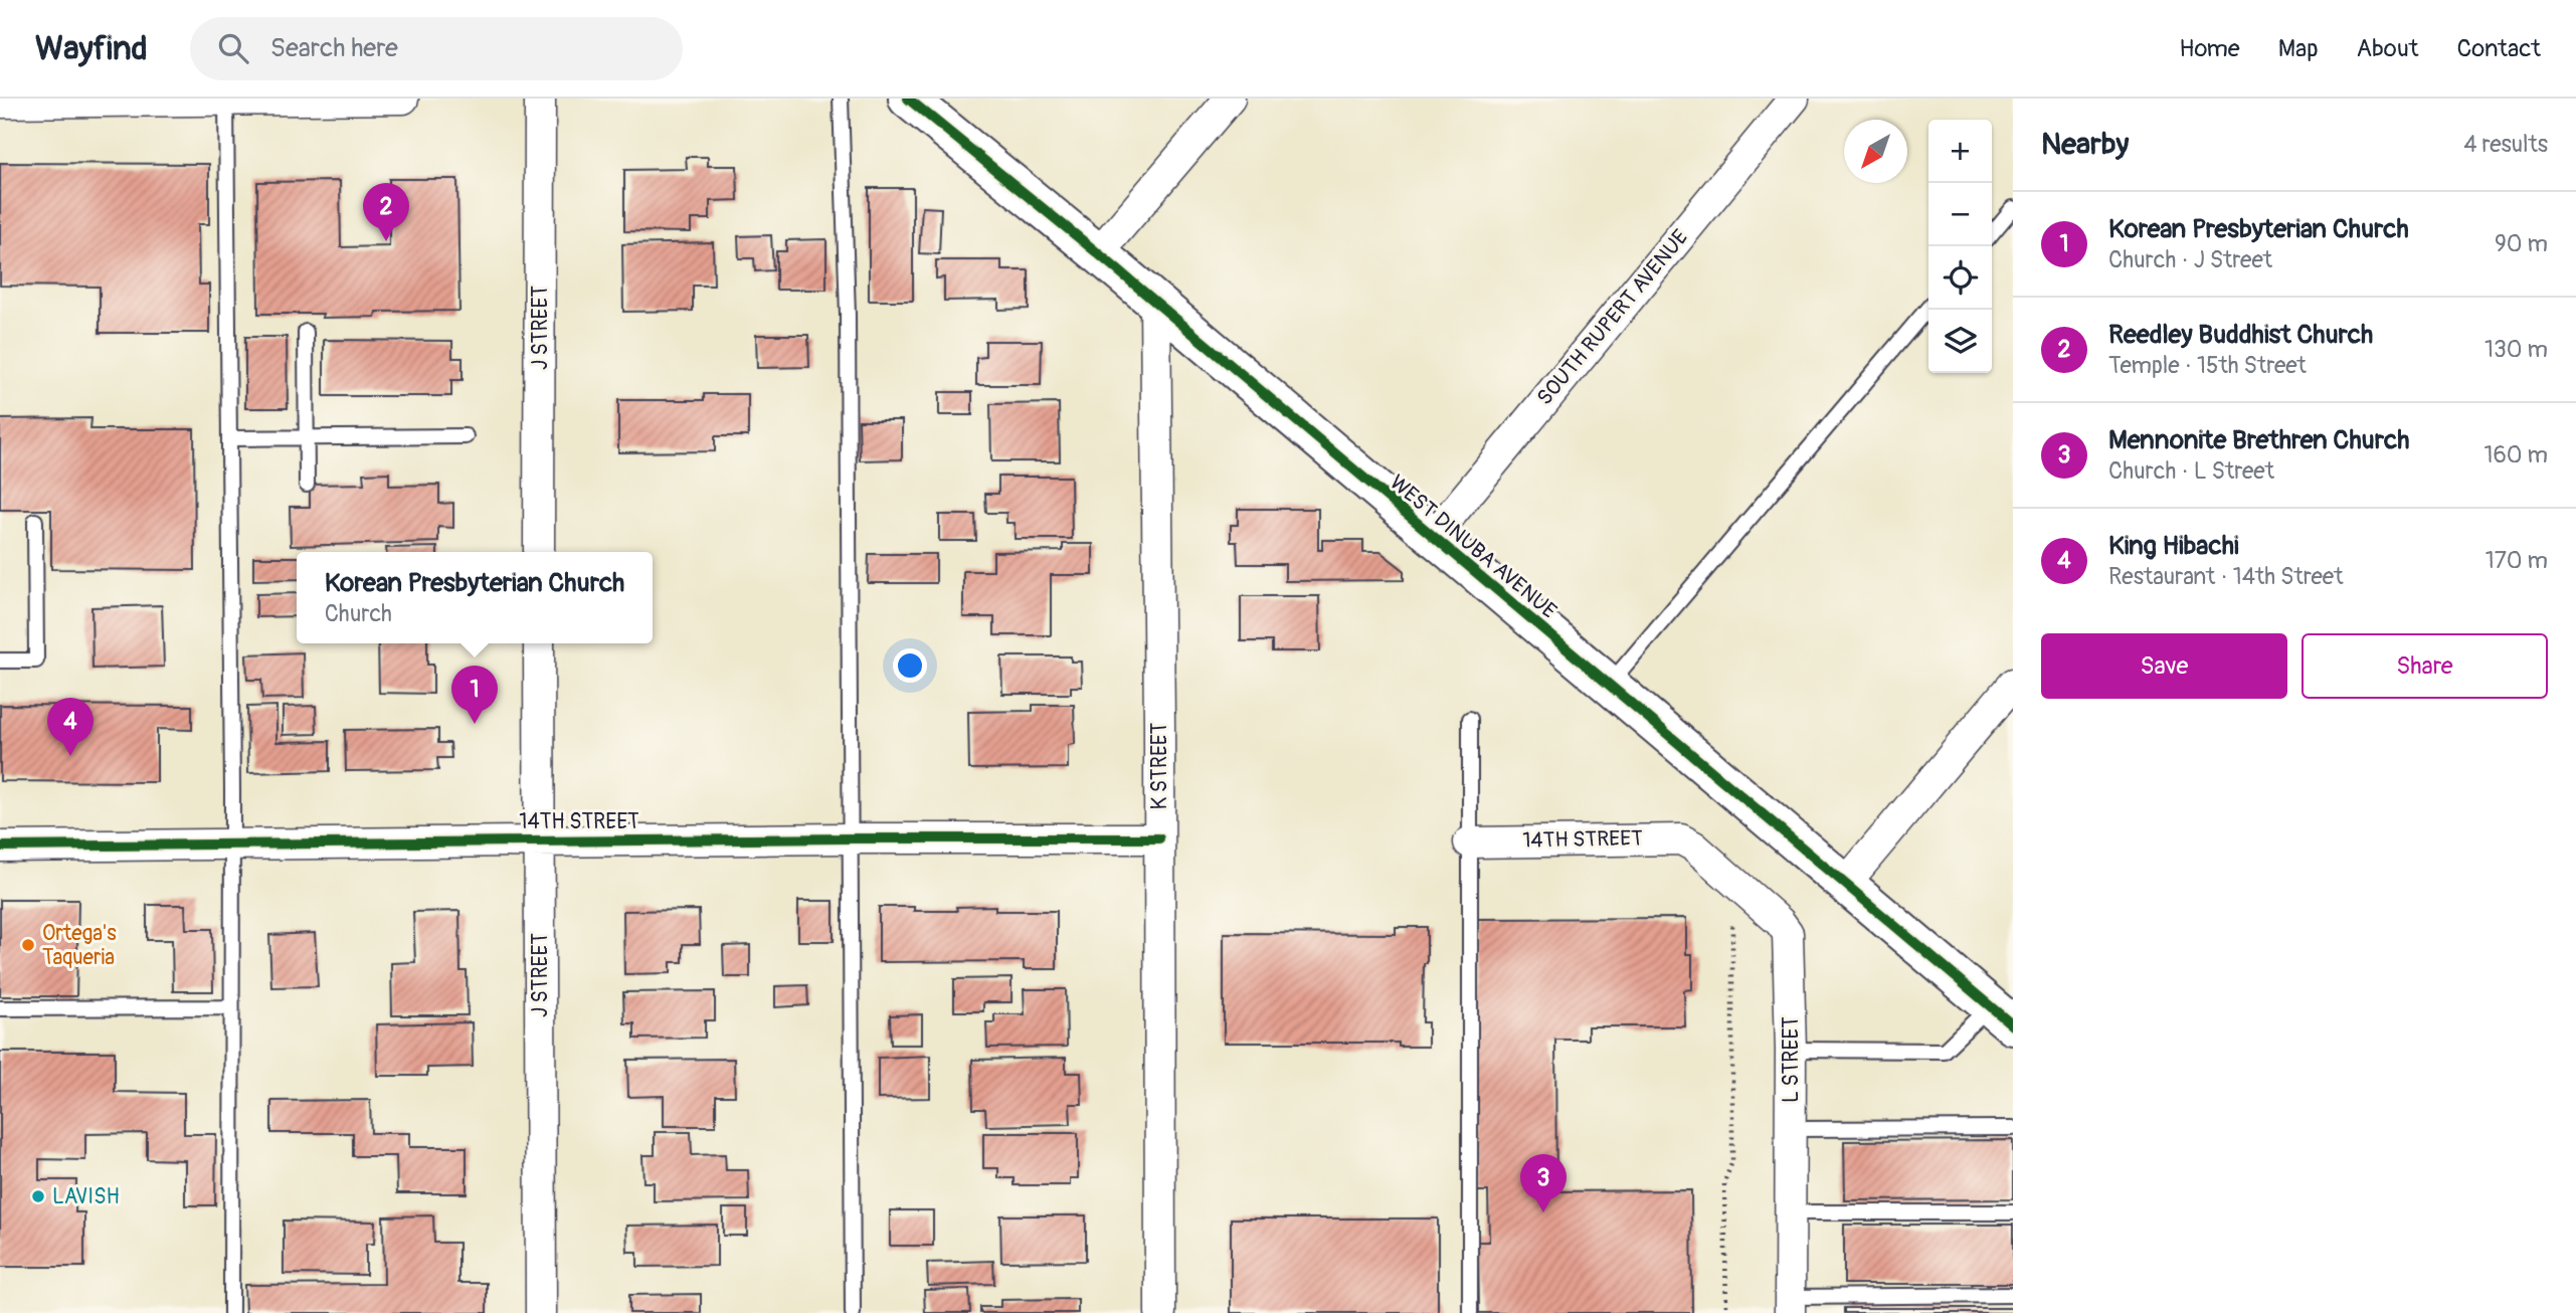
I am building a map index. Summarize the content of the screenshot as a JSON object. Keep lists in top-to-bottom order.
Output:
{
  "streets": {
    "street": [
      "SOUTH RUPERT AVENUE",
      "J STREET",
      "WEST DINUBA AVENUE",
      "K STREET",
      "14TH STREET",
      "L STREET"
    ]
  },
  "crossings": [
    ["SOUTH RUPERT AVENUE", "WEST DINUBA AVENUE"],
    ["J STREET", "14TH STREET"],
    ["WEST DINUBA AVENUE", "K STREET"],
    ["K STREET", "14TH STREET"],
    ["14TH STREET", "L STREET"]
  ],
  "places": ["Ortega's Taqueria", "LAVISH"],
  "north": "bottom left",
  "page": {
    "header": "Wayfind",
    "search": "Search here",
    "nav": [
      "Home",
      "Map",
      "About",
      "Contact"
    ],
    "heading": ["Nearby", "4 results"],
    "map_buttons": ["+", "−"],
    "pins": [
      "2",
      "1",
      "4",
      "3"
    ],
    "list": [
      {
        "mark": "1",
        "name": "Korean Presbyterian Church",
        "note": "Church · J Street",
        "value": "90 m"
      },
      {
        "mark": "2",
        "name": "Reedley Buddhist Church",
        "note": "Temple · 15th Street",
        "value": "130 m"
      },
      {
        "mark": "3",
        "name": "Mennonite Brethren Church",
        "note": "Church · L Street",
        "value": "160 m"
      },
      {
        "mark": "4",
        "name": "King Hibachi",
        "note": "Restaurant · 14th Street",
        "value": "170 m"
      }
    ],
    "popup": ["Korean Presbyterian Church", "Church"],
    "buttons": ["Save", "Share"]
  }
}
